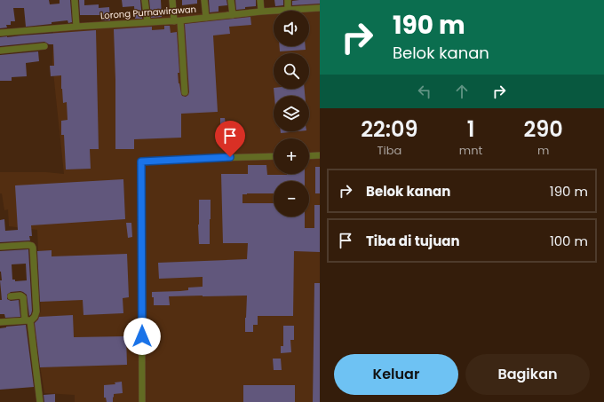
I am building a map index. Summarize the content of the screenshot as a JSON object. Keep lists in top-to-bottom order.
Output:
{
  "streets": {
    "street": ["Lorong Purnawirawan"]
  },
  "page": {
    "turn": ["190 m", "Belok kanan"],
    "map_buttons": ["+", "−"],
    "eta": [
      "22:09",
      "Tiba",
      "1",
      "mnt",
      "290",
      "m"
    ],
    "list": [
      {
        "name": "Belok kanan",
        "value": "190 m"
      },
      {
        "name": "Tiba di tujuan",
        "value": "100 m"
      }
    ],
    "buttons": ["Keluar", "Bagikan"]
  }
}
